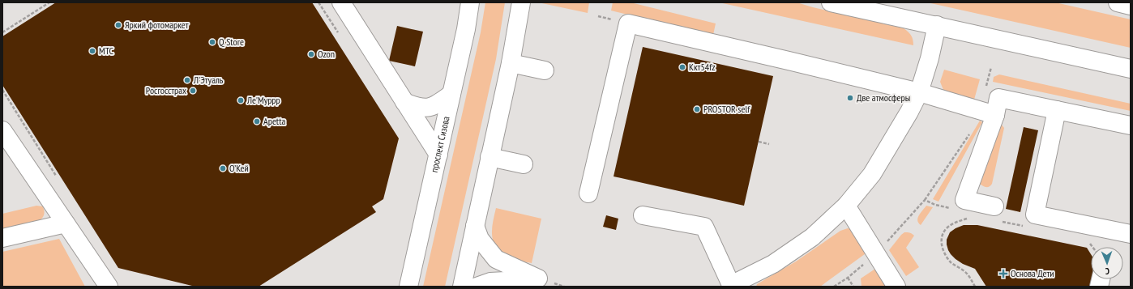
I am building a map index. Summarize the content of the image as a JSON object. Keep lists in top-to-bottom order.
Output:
{
  "streets": {
    "street": ["проспект Сизова"]
  },
  "places": {
    "other": [
      "Яркий фотомаркет",
      "Q Store",
      "МТС",
      "Ozon",
      "Kкт54fz",
      "Л'Этуаль",
      "Росгосстрах",
      "Две атмосферы",
      "Ле'Муррр",
      "PROSTOR self",
      "Apetta",
      "О’Кей"
    ],
    "health": ["Основа Дети"]
  },
  "north": "bottom"
}
